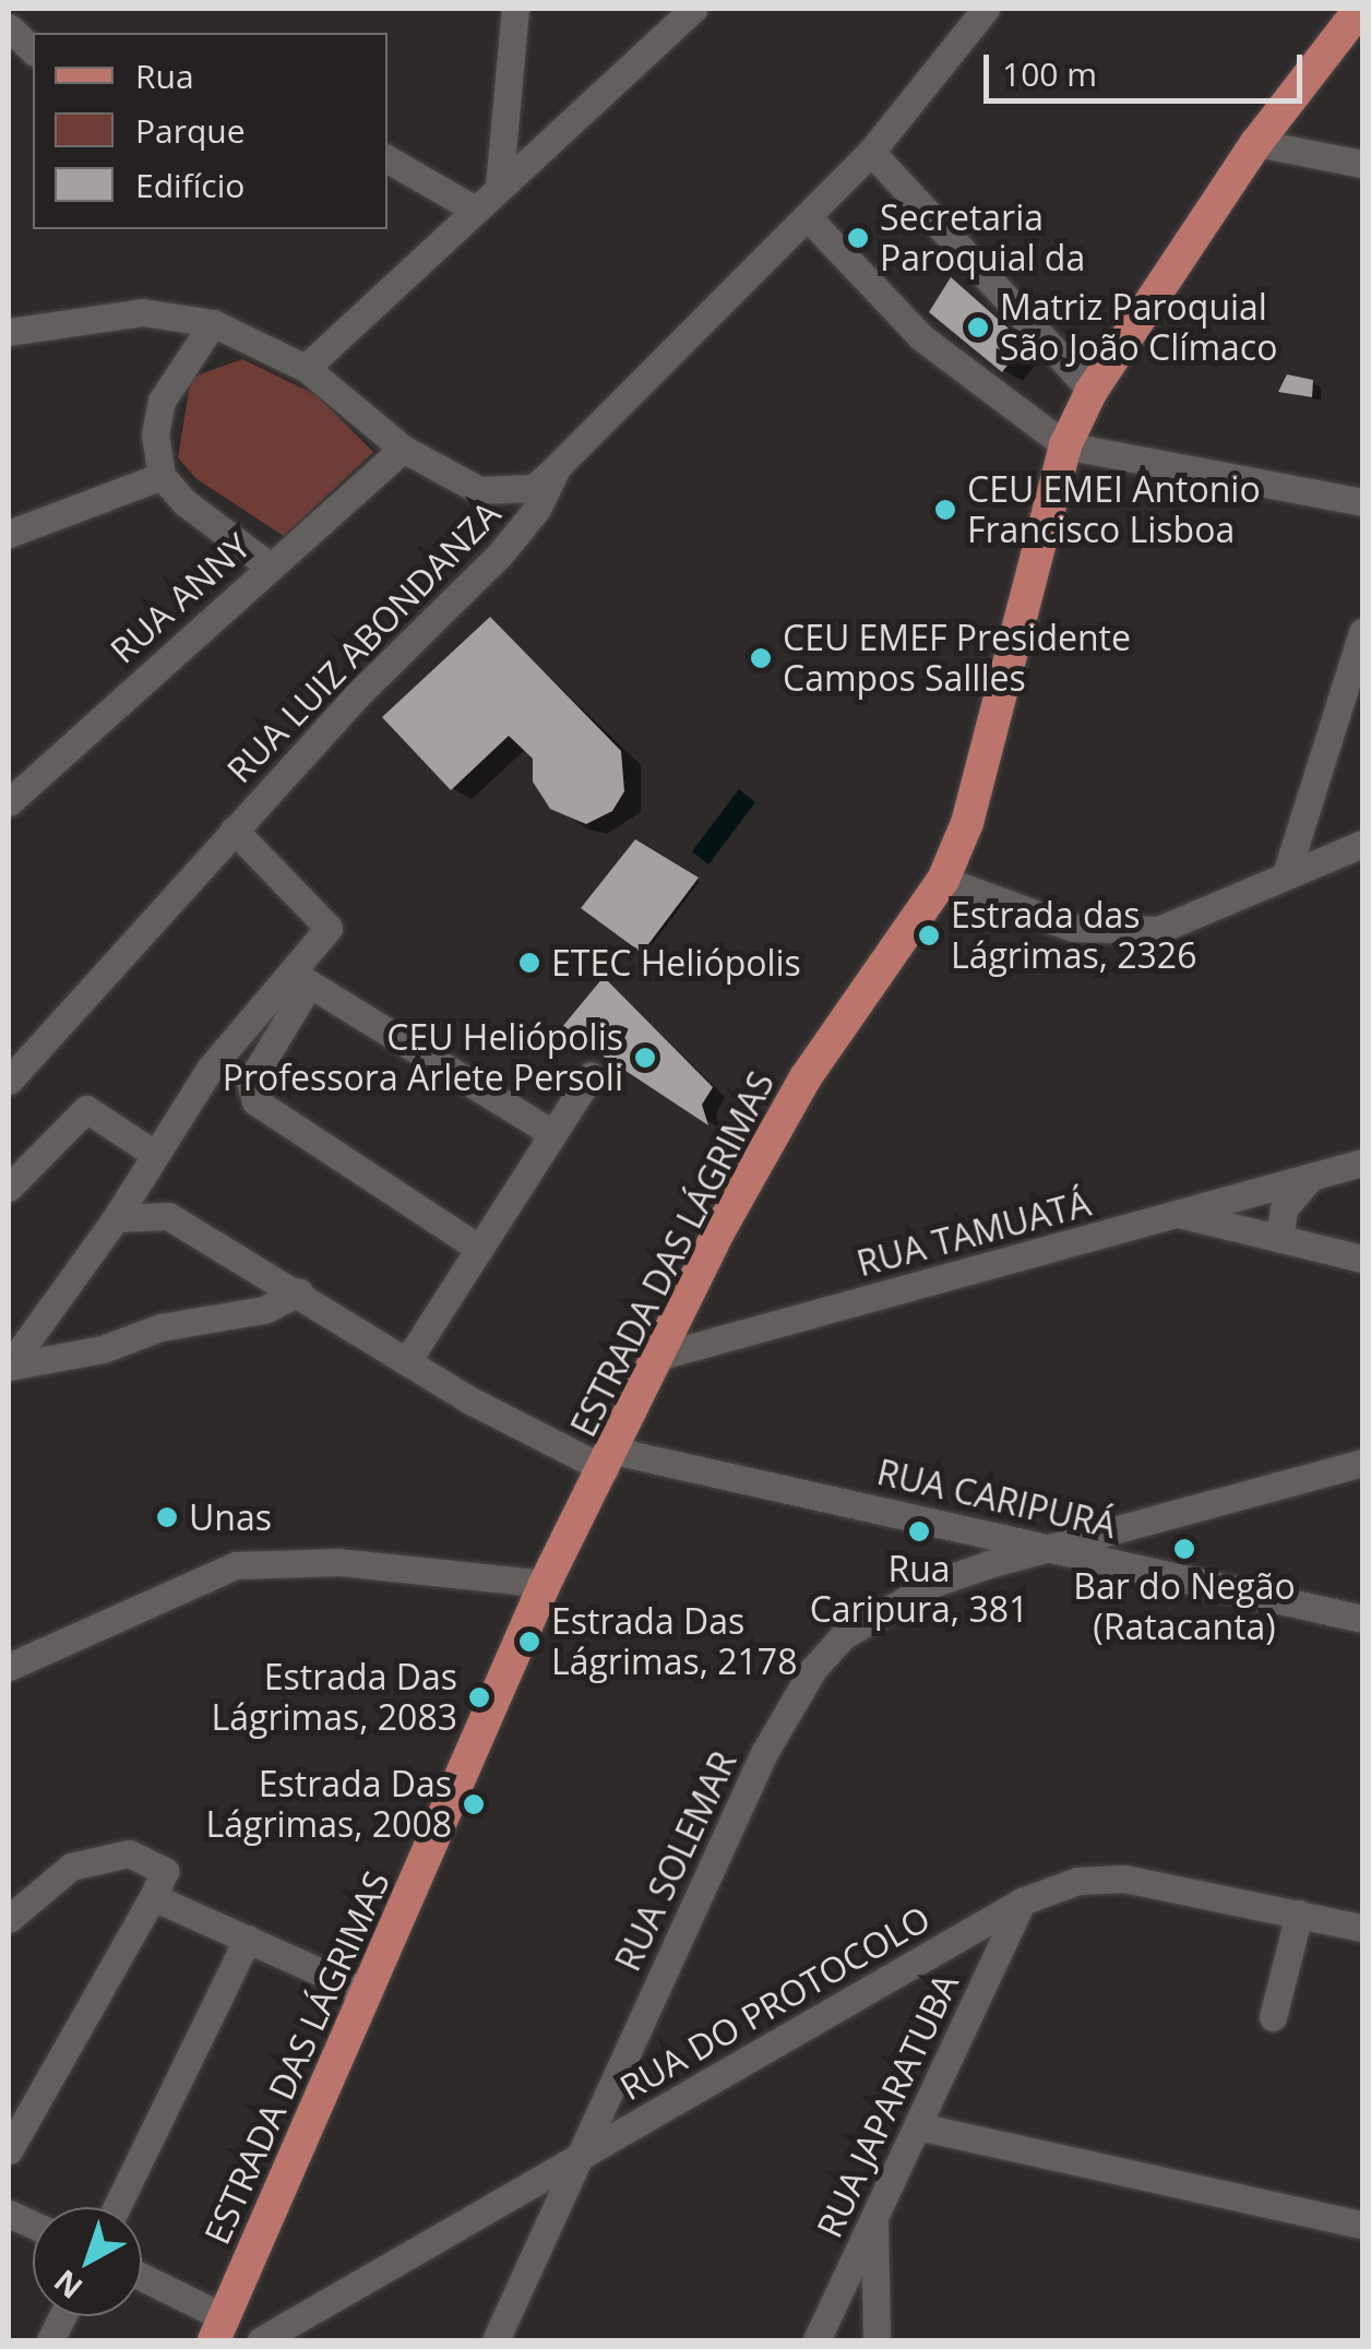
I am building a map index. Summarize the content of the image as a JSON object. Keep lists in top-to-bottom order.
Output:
{
  "streets": {
    "main road": ["ESTRADA DAS LÁGRIMAS"],
    "street": [
      "RUA ANNY",
      "RUA LUIZ ABONDANZA",
      "RUA TAMUATÁ",
      "RUA CARIPURÁ",
      "RUA SOLEMAR",
      "RUA DO PROTOCOLO",
      "RUA JAPARATUBA"
    ]
  },
  "crossings": [
    ["RUA TAMUATÁ", "ESTRADA DAS LÁGRIMAS"],
    ["ESTRADA DAS LÁGRIMAS", "RUA CARIPURÁ"],
    ["RUA CARIPURÁ", "RUA SOLEMAR"],
    ["RUA SOLEMAR", "RUA DO PROTOCOLO"],
    ["RUA DO PROTOCOLO", "RUA JAPARATUBA"]
  ],
  "places": [
    "Secretaria Paroquial da",
    "Matriz Paroquial São João Clímaco",
    "CEU EMEI Antonio Francisco Lisboa",
    "CEU EMEF Presidente Campos Sallles",
    "Estrada das Lágrimas, 2326",
    "ETEC Heliópolis",
    "CEU Heliópolis Professora Arlete Persoli",
    "Unas",
    "Rua Caripura, 381",
    "Bar do Negão (Ratacanta)",
    "Estrada Das Lágrimas, 2178",
    "Estrada Das Lágrimas, 2083",
    "Estrada Das Lágrimas, 2008"
  ],
  "legend": ["Rua", "Parque", "Edifício"],
  "scale_bar": "100 m",
  "north": "bottom left"
}
